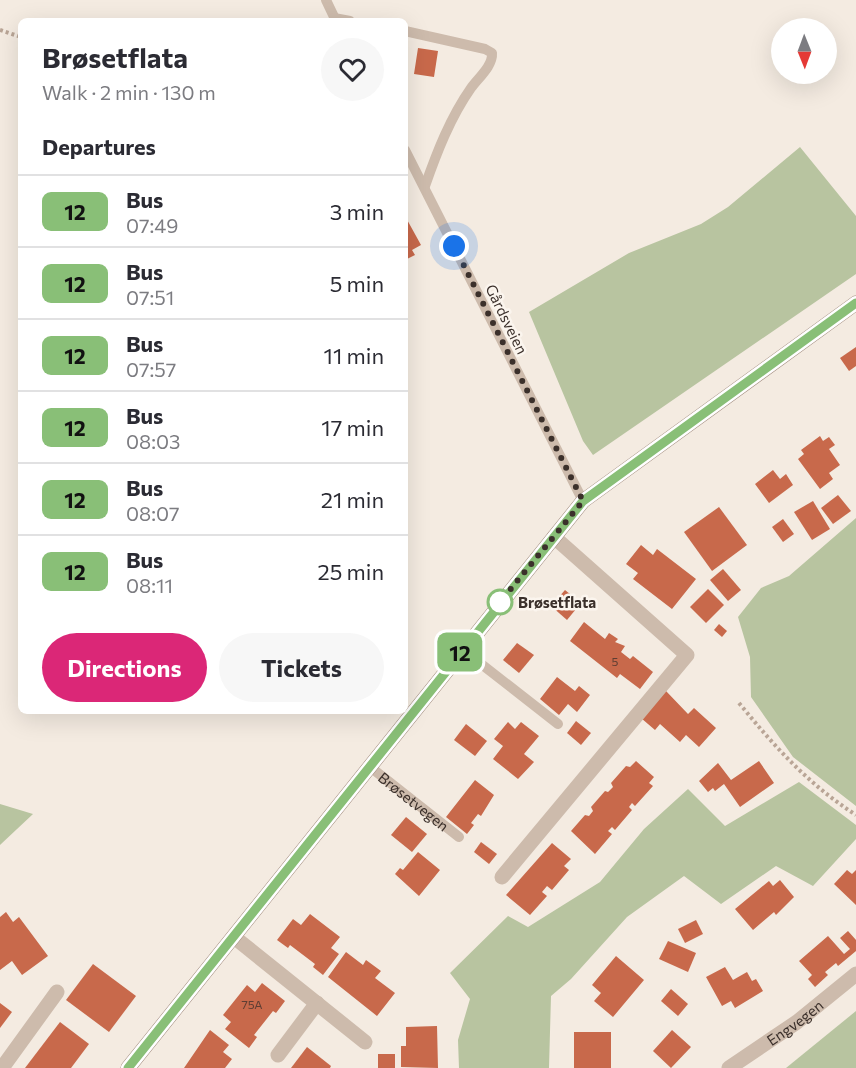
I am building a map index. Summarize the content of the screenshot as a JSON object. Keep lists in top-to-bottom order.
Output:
{
  "streets": {
    "street": ["Brøsetvegen", "Engvegen"],
    "lane": ["Gårdsveien"]
  },
  "crossings": [
    ["Gårdsveien", "Brøsetvegen"]
  ],
  "places": ["Brøsetflata"],
  "lines": ["bus line 12"],
  "house_numbers": ["5", "75A"],
  "north": "bottom",
  "page": {
    "on_map": "12",
    "heading": [
      ["Brøsetflata", "Walk · 2 min · 130 m"],
      "Departures"
    ],
    "list": [
      {
        "mark": "12",
        "name": "Bus",
        "note": "07:49",
        "value": "3 min"
      },
      {
        "mark": "12",
        "name": "Bus",
        "note": "07:51",
        "value": "5 min"
      },
      {
        "mark": "12",
        "name": "Bus",
        "note": "07:57",
        "value": "11 min"
      },
      {
        "mark": "12",
        "name": "Bus",
        "note": "08:03",
        "value": "17 min"
      },
      {
        "mark": "12",
        "name": "Bus",
        "note": "08:07",
        "value": "21 min"
      },
      {
        "mark": "12",
        "name": "Bus",
        "note": "08:11",
        "value": "25 min"
      }
    ],
    "buttons": ["Directions", "Tickets"]
  }
}
